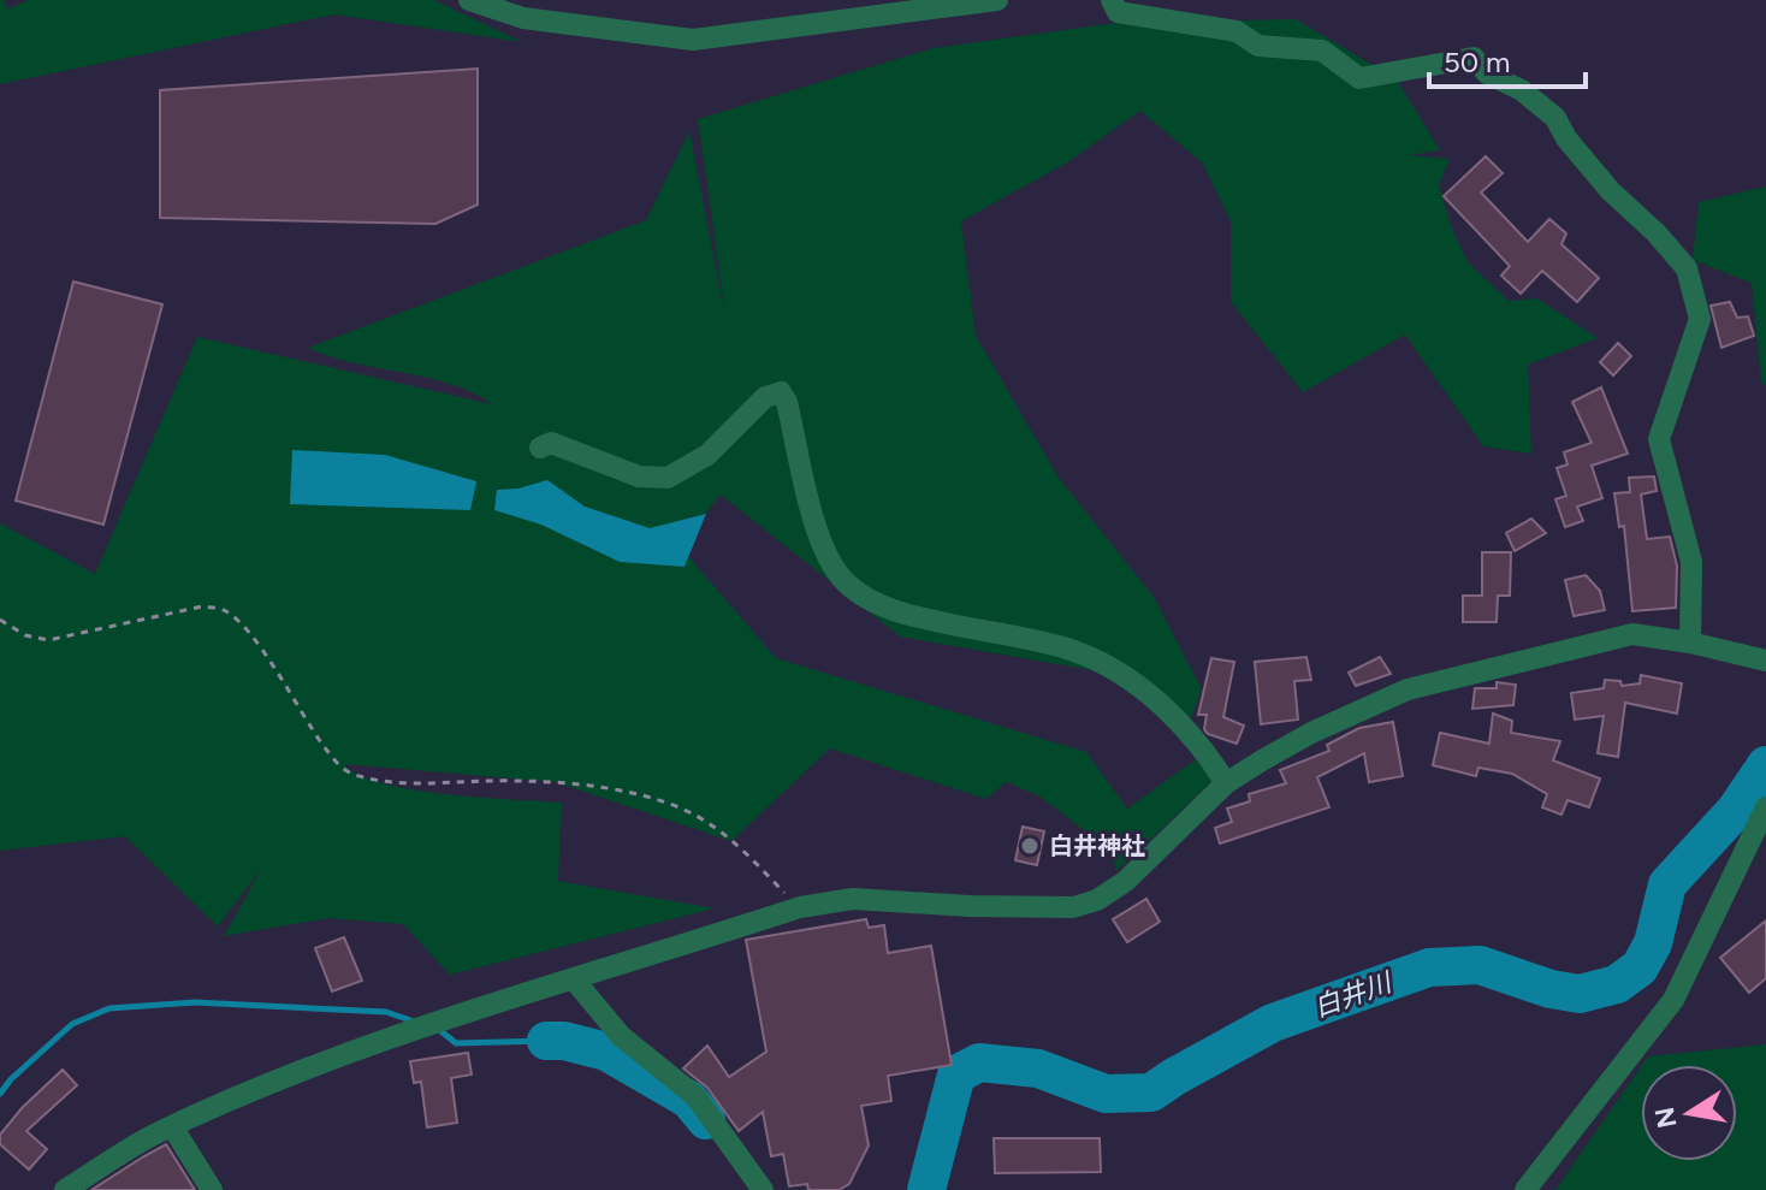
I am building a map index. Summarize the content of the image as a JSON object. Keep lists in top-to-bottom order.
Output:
{
  "water": ["白井川"],
  "places": ["白井神社"],
  "scale_bar": "50 m",
  "north": "left"
}
